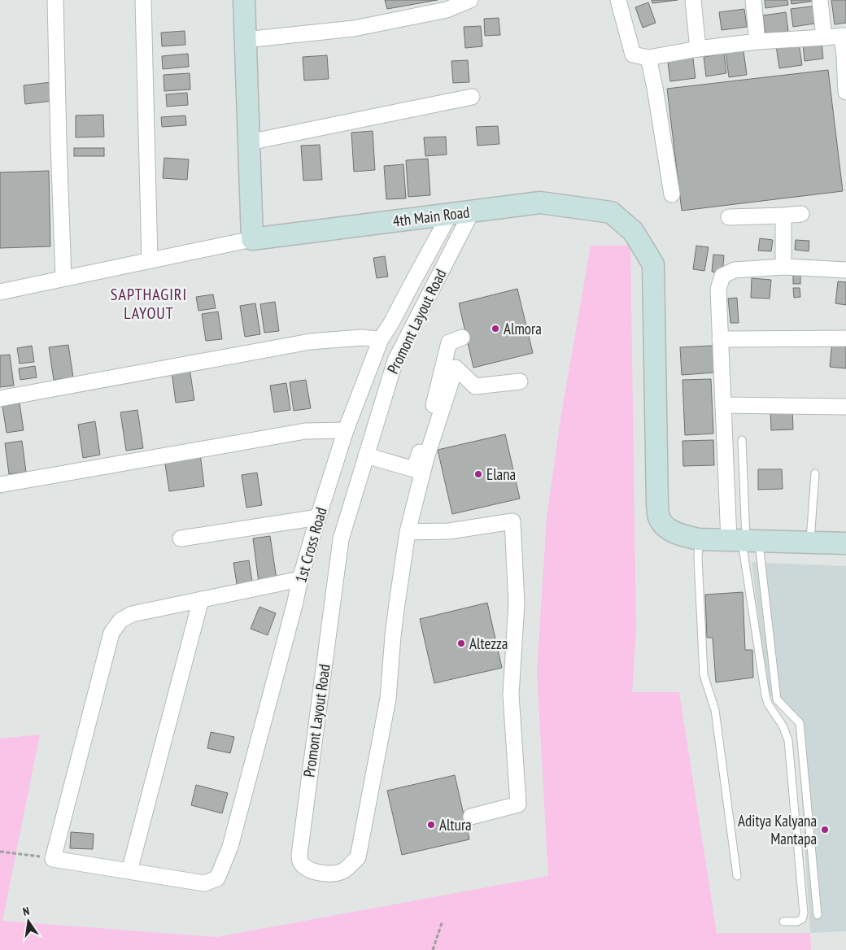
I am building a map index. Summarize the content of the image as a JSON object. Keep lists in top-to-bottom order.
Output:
{
  "streets": {
    "street": ["4th Main Road", "Promont Layout Road", "1st Cross Road"]
  },
  "crossings": [
    ["4th Main Road", "Promont Layout Road"],
    ["4th Main Road", "1st Cross Road"]
  ],
  "districts": ["SAPTHAGIRI LAYOUT"],
  "places": [
    "Almora",
    "Elana",
    "Altezza",
    "Altura",
    "Aditya Kalyana Mantapa"
  ],
  "north": "top"
}
